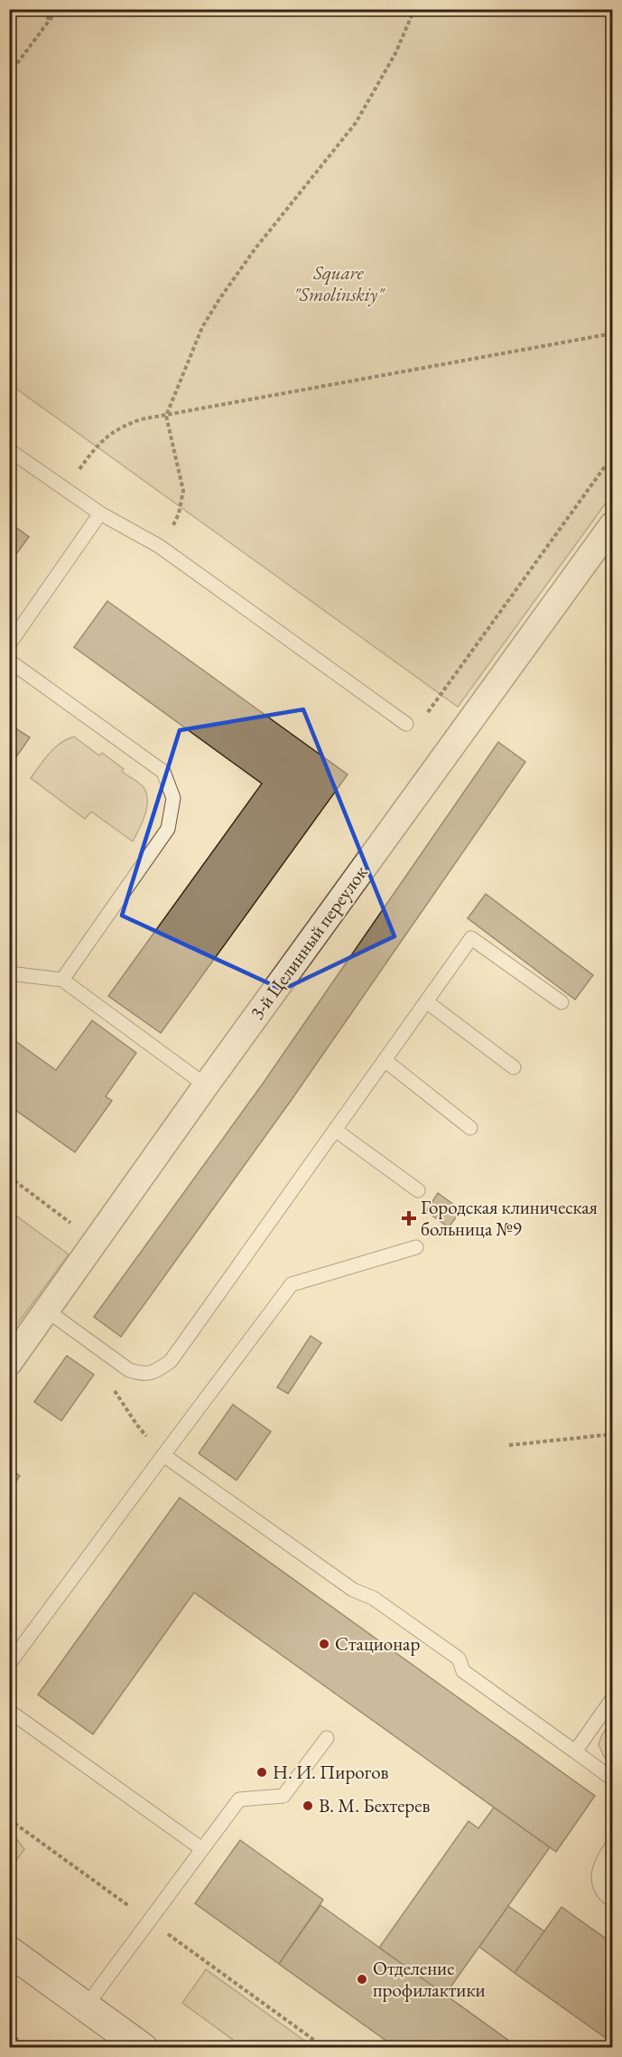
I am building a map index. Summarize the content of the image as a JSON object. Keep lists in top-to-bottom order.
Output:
{
  "streets": {
    "street": ["3-й Целинный переулок"]
  },
  "parks": ["Square \"Smolinskiy\""],
  "places": {
    "health": ["Городская клиническая больница №9"],
    "other": [
      "Стационар",
      "Н. И. Пирогов",
      "В. М. Бехтерев",
      "Отделение профилактики"
    ]
  }
}
